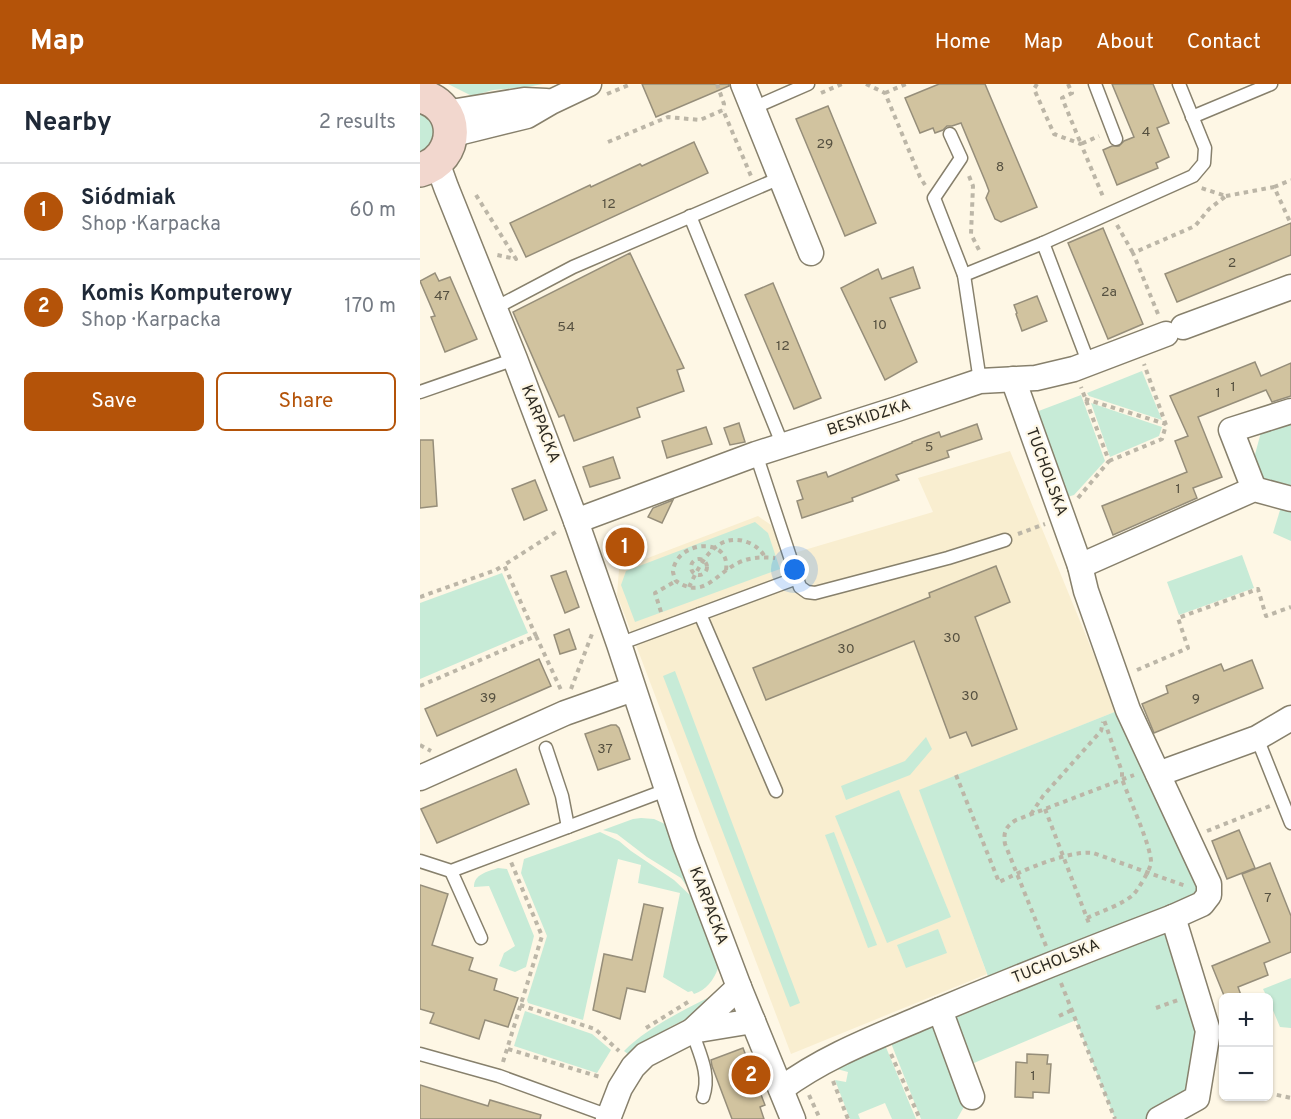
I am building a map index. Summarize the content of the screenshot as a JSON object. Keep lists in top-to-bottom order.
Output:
{
  "streets": {
    "street": ["BESKIDZKA", "KARPACKA", "TUCHOLSKA"]
  },
  "crossings": [
    ["BESKIDZKA", "KARPACKA"],
    ["BESKIDZKA", "TUCHOLSKA"],
    ["KARPACKA", "TUCHOLSKA"]
  ],
  "house_numbers": [
    "4",
    "29",
    "8",
    "12",
    "2",
    "2a",
    "47",
    "10",
    "54",
    "12",
    "1",
    "1",
    "5",
    "1",
    "30",
    "30",
    "30",
    "39",
    "9",
    "37",
    "7",
    "1"
  ],
  "page": {
    "header": "Map",
    "nav": [
      "Home",
      "Map",
      "About",
      "Contact"
    ],
    "heading": ["Nearby", "2 results"],
    "list": [
      {
        "mark": "1",
        "name": "Siódmiak",
        "note": "Shop · Karpacka",
        "value": "60 m"
      },
      {
        "mark": "2",
        "name": "Komis Komputerowy",
        "note": "Shop · Karpacka",
        "value": "170 m"
      }
    ],
    "buttons": ["Save", "Share"],
    "pins": ["1", "2"],
    "map_buttons": ["+", "−"]
  }
}
